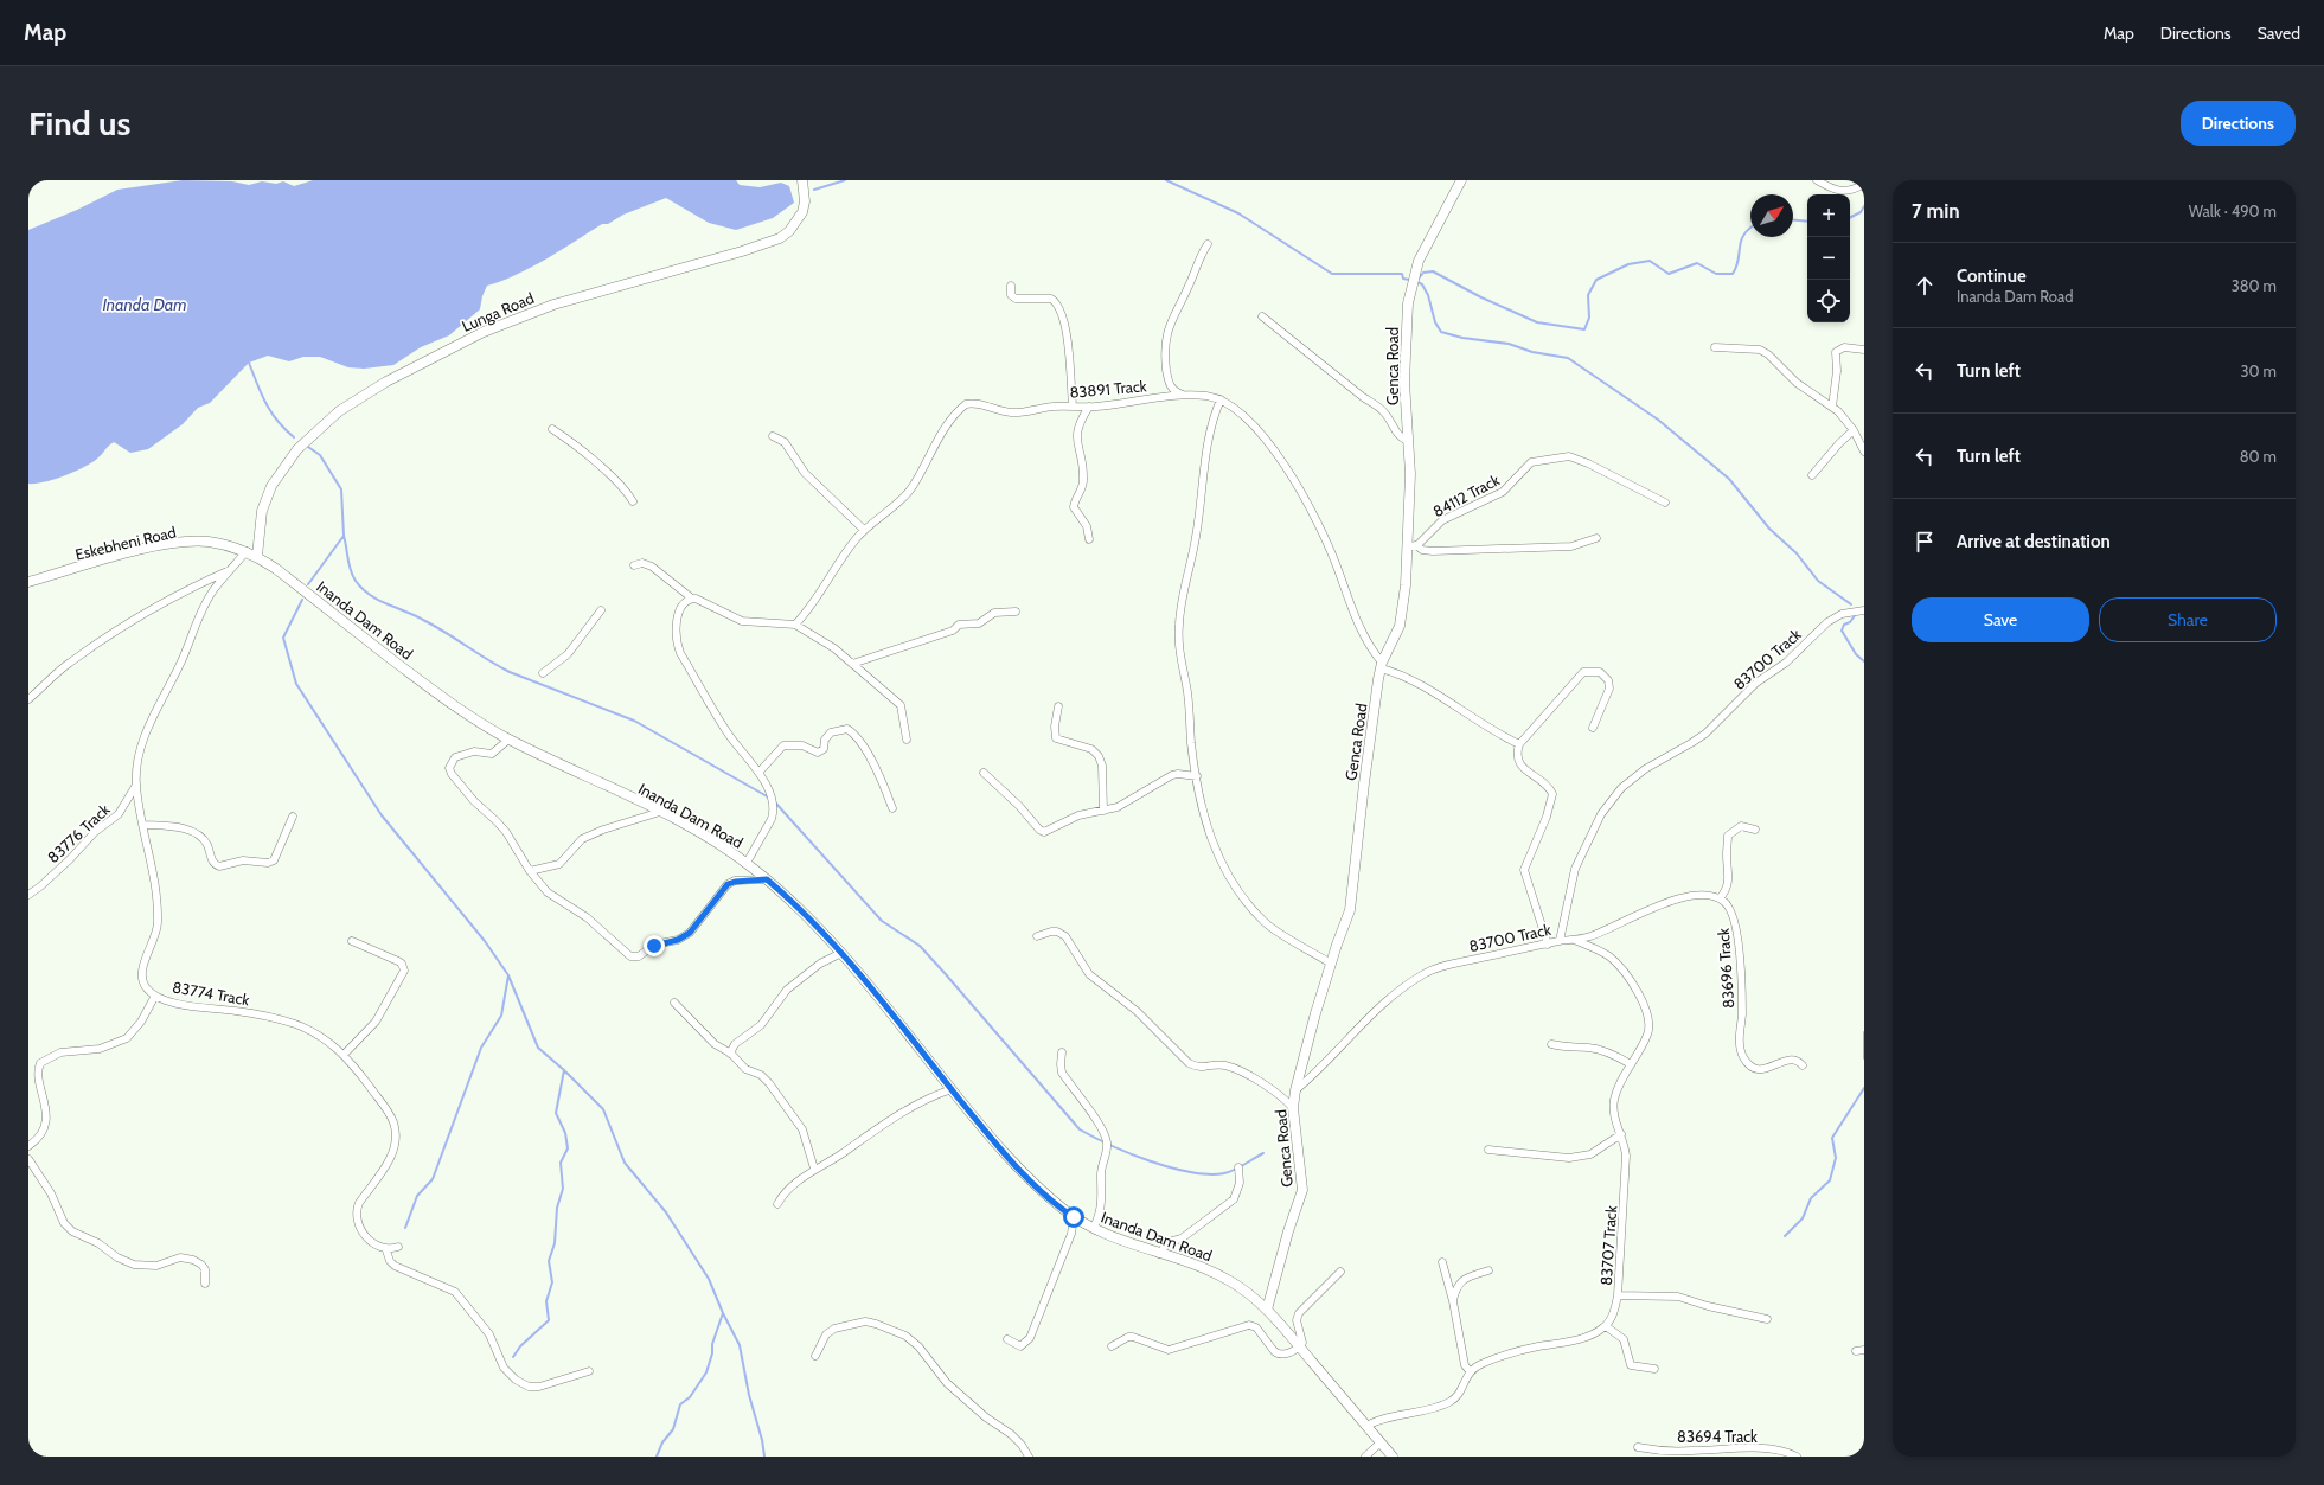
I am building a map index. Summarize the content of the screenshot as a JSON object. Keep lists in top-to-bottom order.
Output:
{
  "streets": {
    "street": [
      "Lunga Road",
      "Genca Road",
      "83891 Track",
      "84112 Track",
      "Eskebheni Road",
      "Inanda Dam Road",
      "83700 Track",
      "83776 Track",
      "83696 Track",
      "83774 Track",
      "83707 Track",
      "83694 Track"
    ]
  },
  "crossings": [
    ["Lunga Road", "Inanda Dam Road"],
    ["Genca Road", "83891 Track"],
    ["Genca Road", "84112 Track"],
    ["Genca Road", "Inanda Dam Road"],
    ["Genca Road", "83700 Track"],
    ["Eskebheni Road", "Inanda Dam Road"],
    ["Inanda Dam Road", "83774 Track"],
    ["83776 Track", "83774 Track"]
  ],
  "water": ["Inanda Dam"],
  "north": "top right",
  "page": {
    "header": "Map",
    "nav": ["Map", "Directions", "Saved"],
    "buttons": [
      "Directions",
      ["Save", "Share"]
    ],
    "title": "Find us",
    "heading": ["7 min", "Walk · 490 m"],
    "map_buttons": ["+", "−"],
    "list": [
      ["Continue", "Inanda Dam Road", "380 m"],
      ["Turn left", "30 m"],
      ["Turn left", "80 m"],
      "Arrive at destination"
    ]
  }
}
